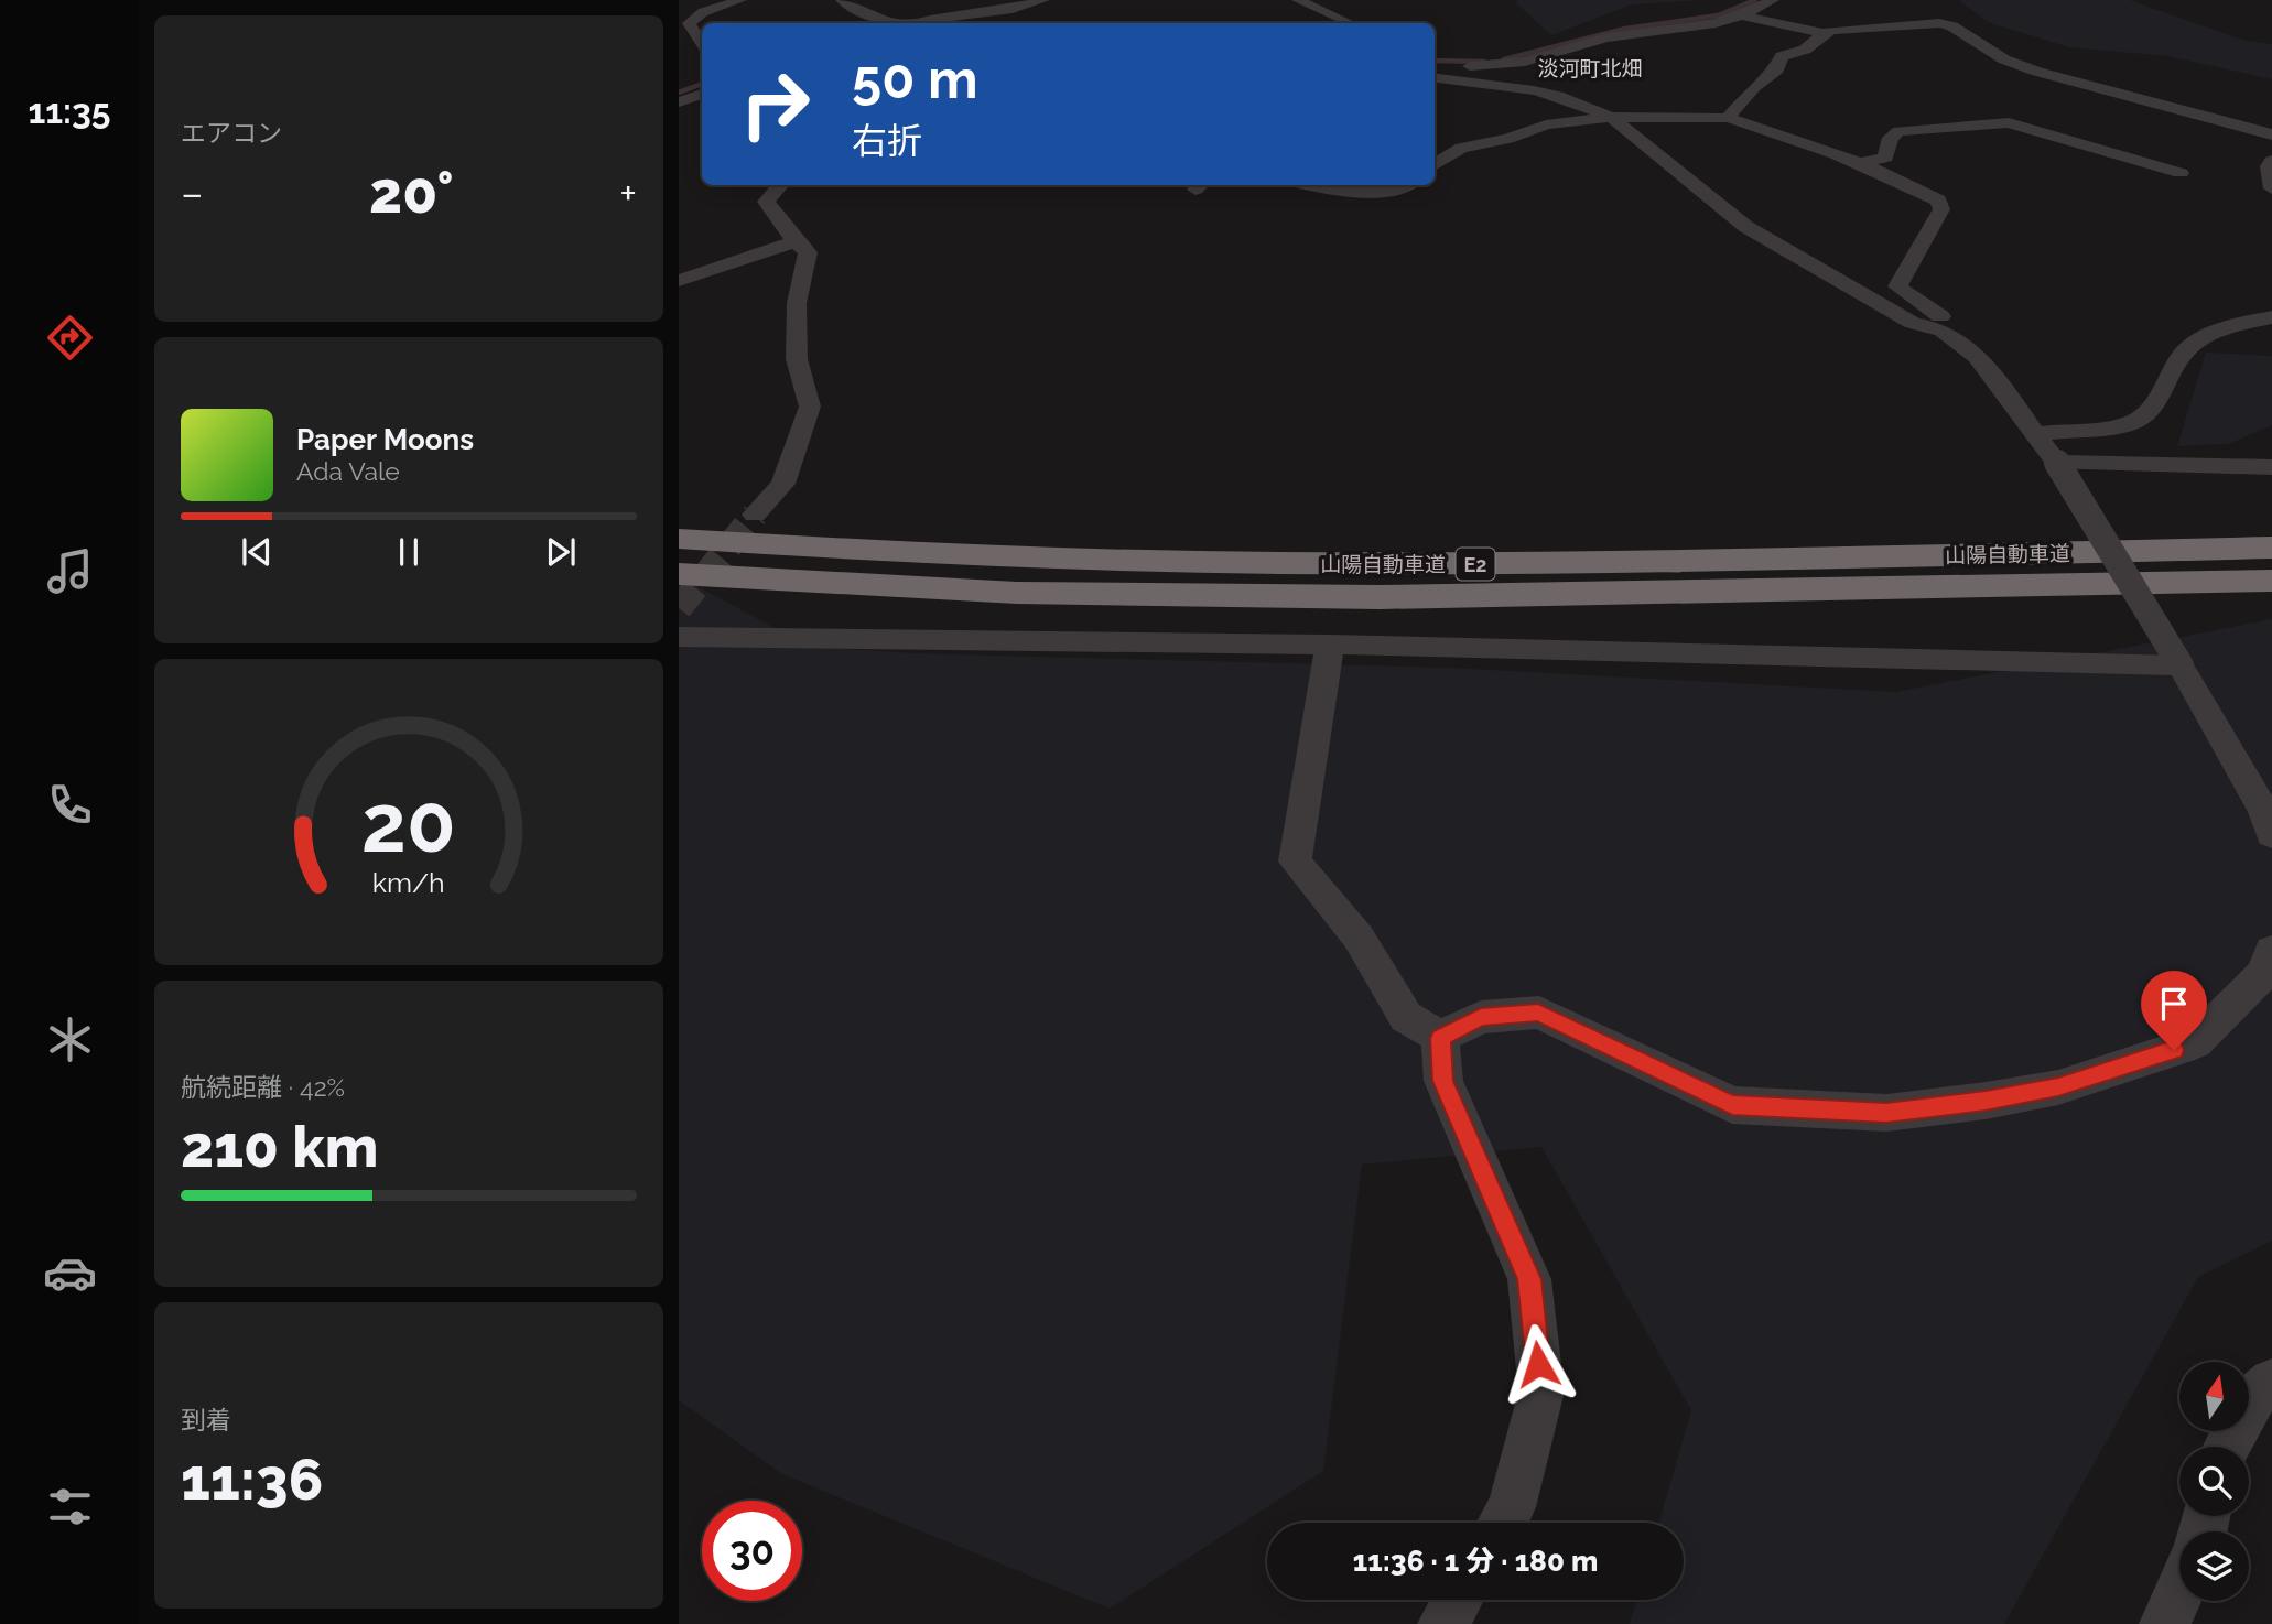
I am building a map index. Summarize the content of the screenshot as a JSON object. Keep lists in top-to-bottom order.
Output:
{
  "streets": {
    "highway": ["山陽自動車道", "E2"]
  },
  "districts": ["淡河町北畑"],
  "north": "top",
  "page": {
    "tabs": "11:35",
    "tile": [
      "エアコン",
      ["航続距離 · 42%", "210 km"],
      ["到着", "11:36"]
    ],
    "turn": ["50 m", "右折"],
    "heat": ["−", "20°", "+"],
    "song": ["Paper Moons", "Ada Vale"],
    "limit": "30",
    "trip": "11:36 · 1 分 · 180 m",
    "gauge": ["20", "km/h"]
  }
}
